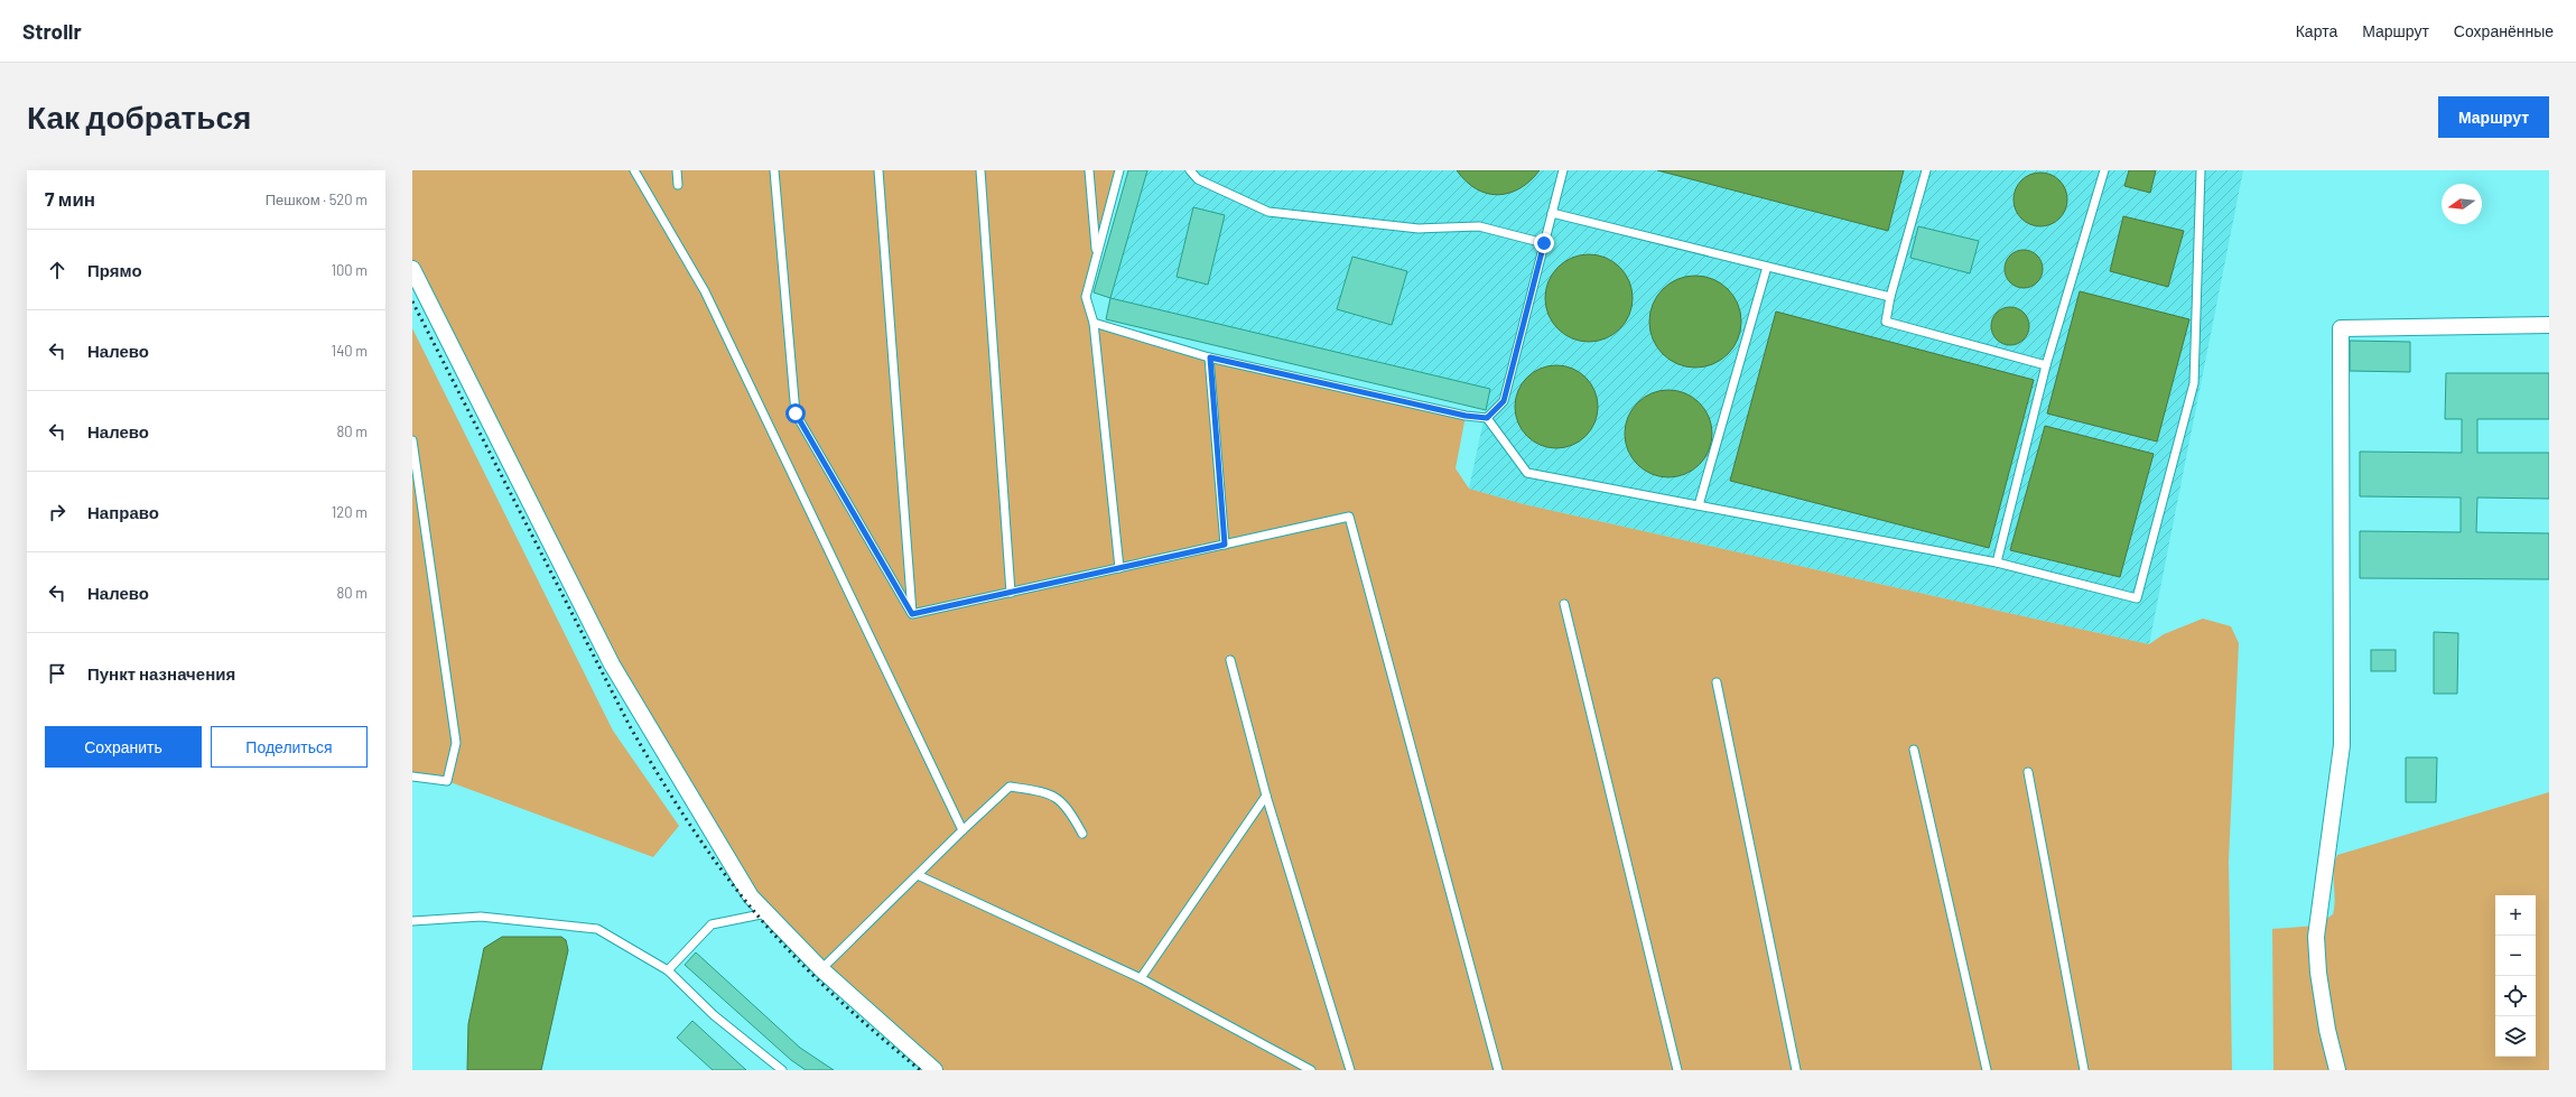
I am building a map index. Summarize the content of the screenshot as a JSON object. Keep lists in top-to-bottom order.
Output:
{
  "north": "left",
  "page": {
    "header": "Strollr",
    "nav": ["Карта", "Маршрут", "Сохранённые"],
    "buttons": [
      "Маршрут",
      ["Сохранить", "Поделиться"]
    ],
    "title": "Как добраться",
    "heading": ["7 мин", "Пешком · 520 m"],
    "list": [
      ["Прямо", "100 m"],
      ["Налево", "140 m"],
      ["Налево", "80 m"],
      ["Направо", "120 m"],
      ["Налево", "80 m"],
      "Пункт назначения"
    ],
    "map_buttons": ["+", "−"]
  }
}
